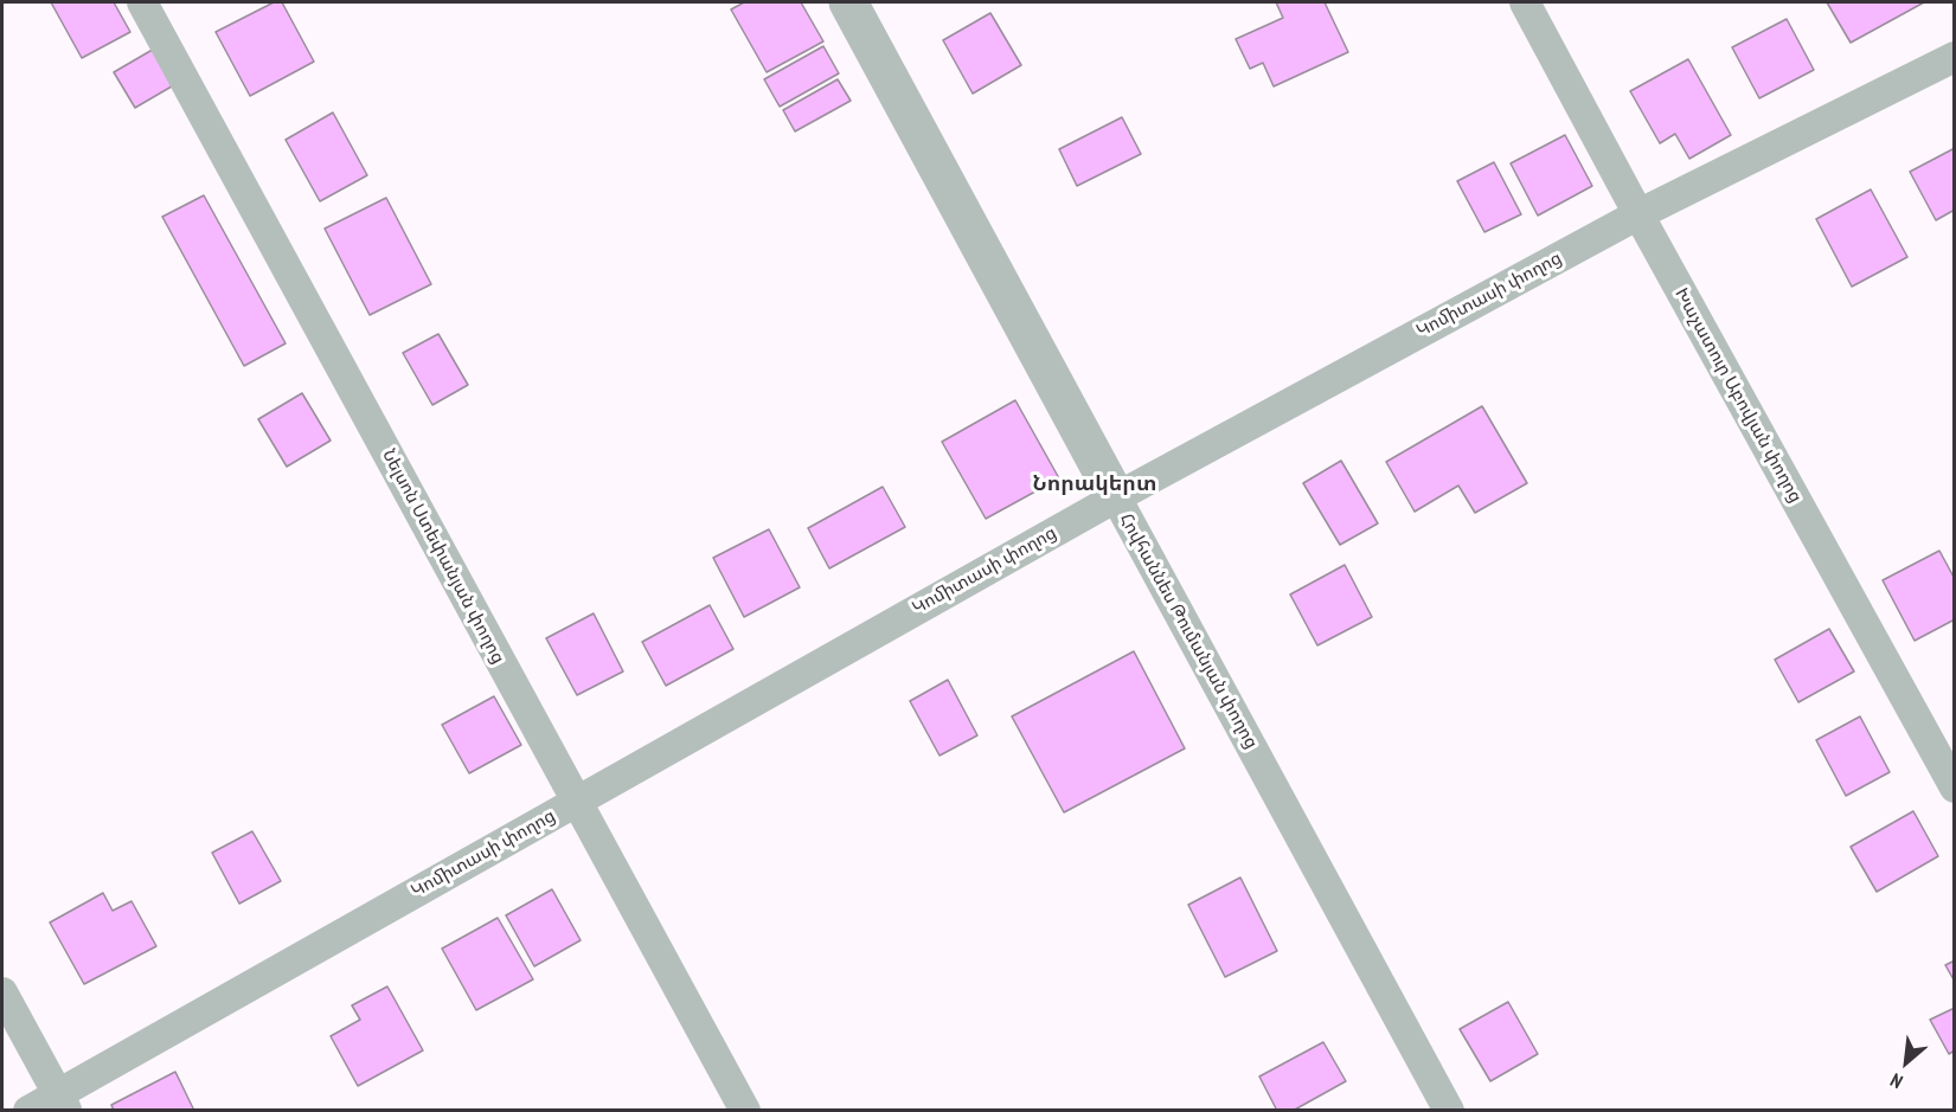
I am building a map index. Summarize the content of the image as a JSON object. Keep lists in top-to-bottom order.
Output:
{
  "streets": {
    "street": [
      "Կոմիտասի փողոց",
      "Խաչատուր Աբովյան փողոց",
      "Նելսոն Ստեփանյան փողոց",
      "Հովհաննես Թումանյան փողոց"
    ]
  },
  "crossings": [
    ["Կոմիտասի փողոց", "Խաչատուր Աբովյան փողոց"],
    ["Կոմիտասի փողոց", "Նելսոն Ստեփանյան փողոց"],
    ["Կոմիտասի փողոց", "Հովհաննես Թումանյան փողոց"]
  ],
  "districts": ["Նորակերտ"],
  "north": "bottom left"
}
